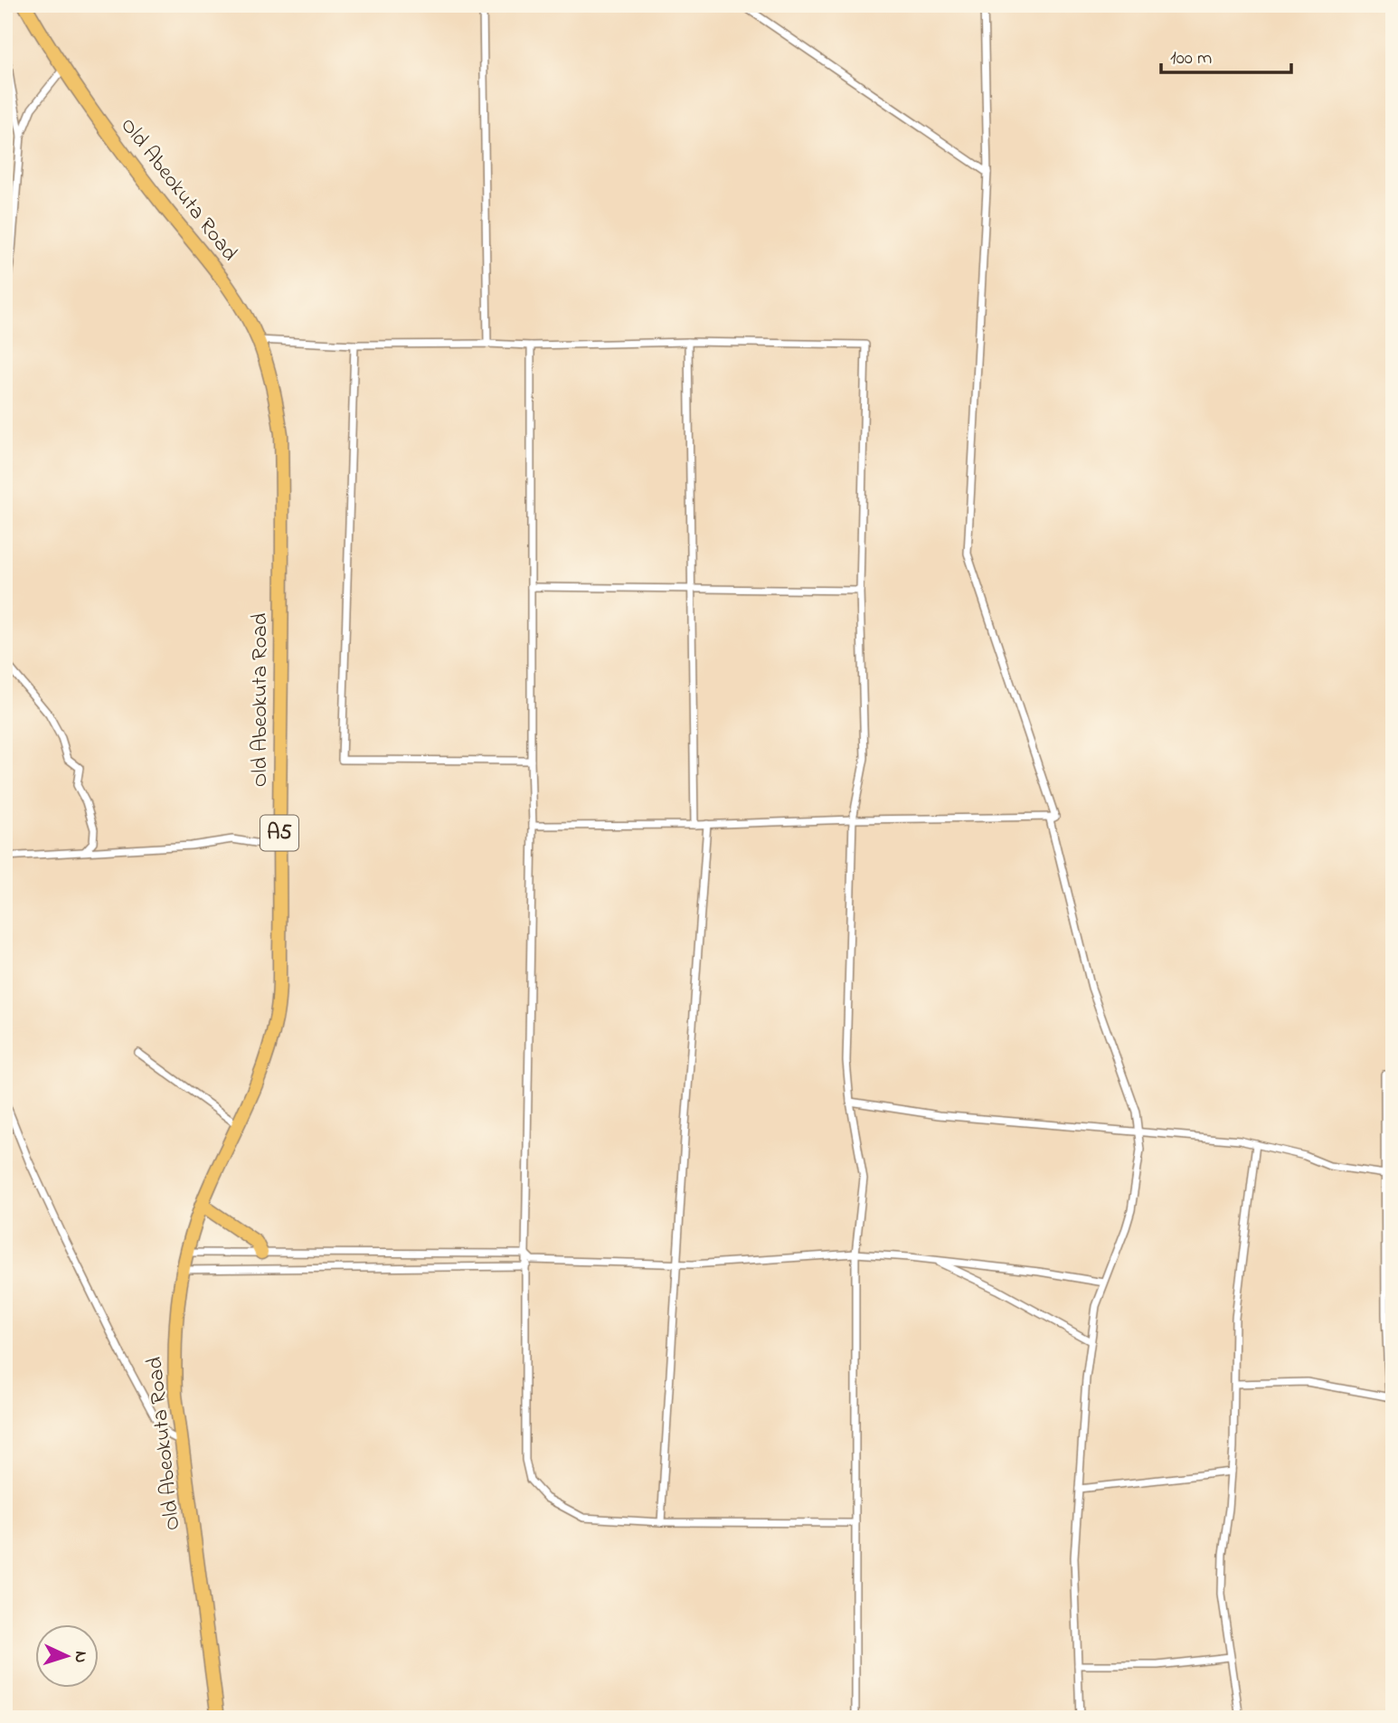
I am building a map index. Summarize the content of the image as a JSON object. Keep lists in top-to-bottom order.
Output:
{
  "streets": {
    "highway": ["Old Abeokuta Road", "A5"]
  },
  "scale_bar": "100 m",
  "north": "right"
}
